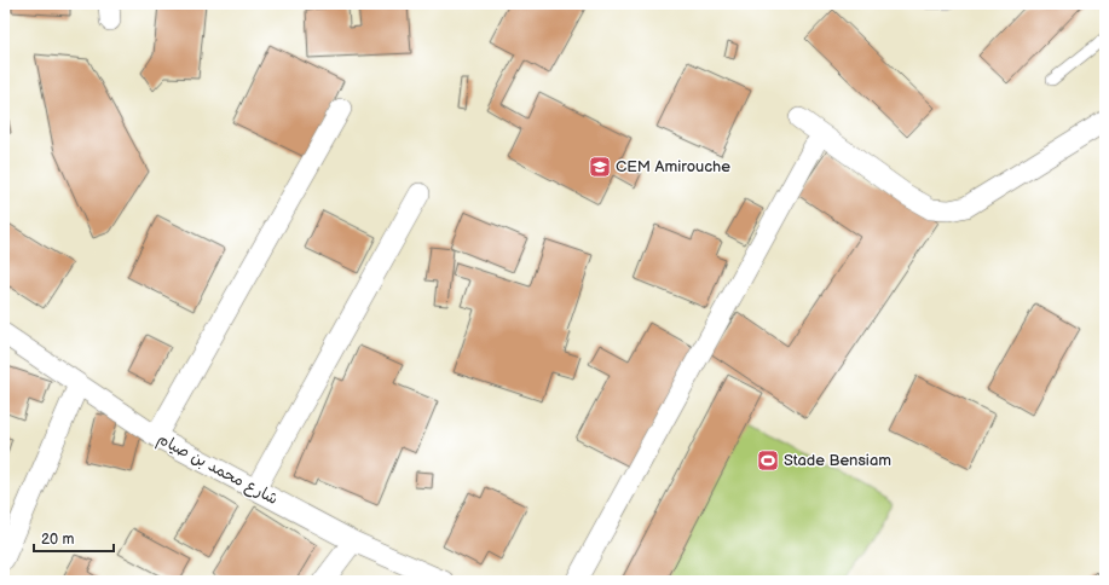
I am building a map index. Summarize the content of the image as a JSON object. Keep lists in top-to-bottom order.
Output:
{
  "streets": {
    "street": ["شارع محمد بن صيام"]
  },
  "places": {
    "school or university": ["CEM Amirouche"],
    "sports": ["Stade Bensiam"]
  },
  "scale_bar": "20 m"
}
